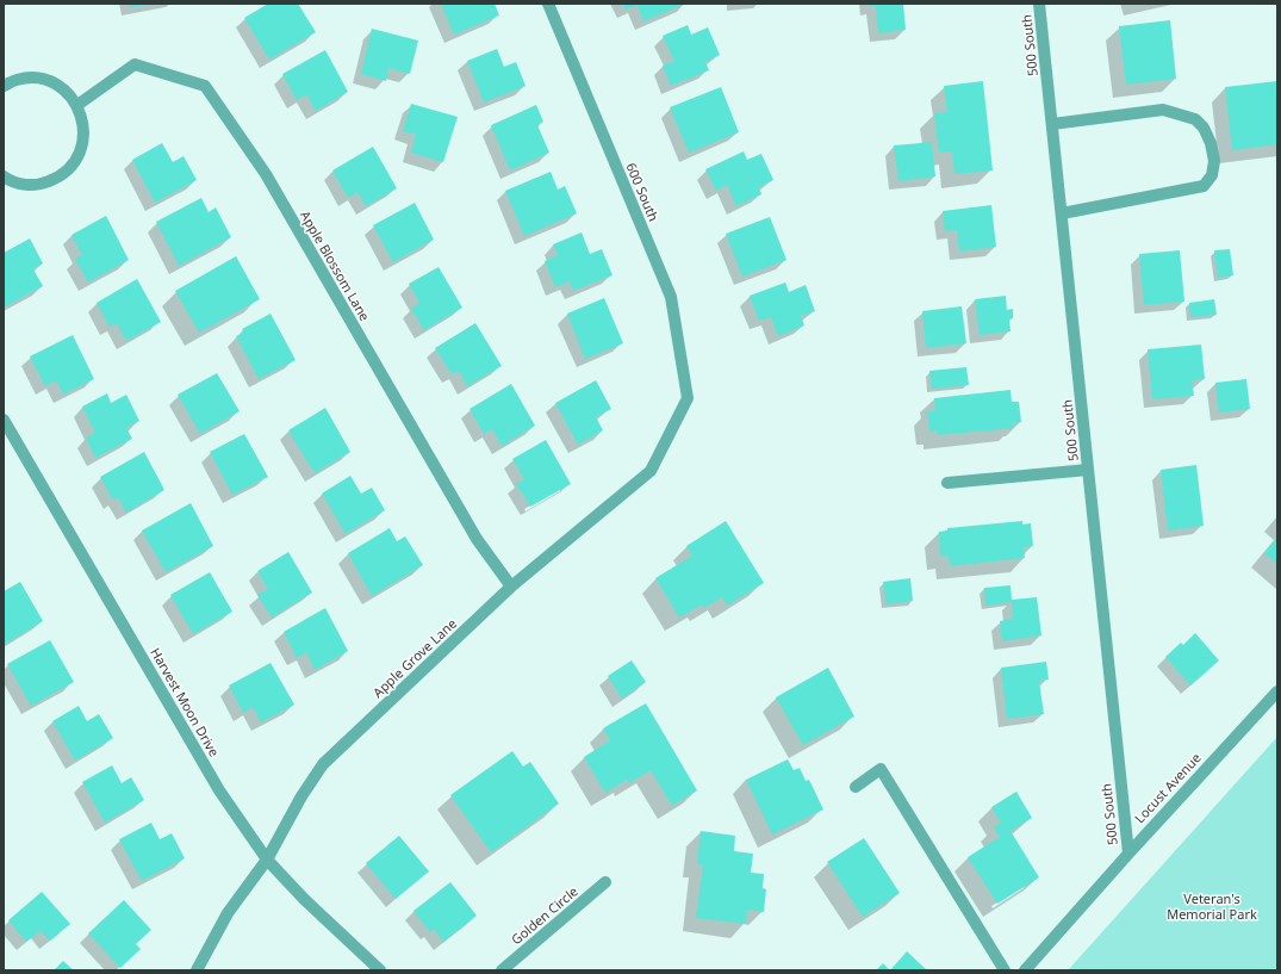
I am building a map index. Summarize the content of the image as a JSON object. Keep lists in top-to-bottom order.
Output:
{
  "streets": {
    "street": [
      "500 South",
      "600 South",
      "Apple Blossom Lane",
      "Apple Grove Lane",
      "Harvest Moon Drive",
      "Locust Avenue",
      "Golden Circle"
    ]
  },
  "crossings": [
    ["500 South", "Locust Avenue"],
    ["600 South", "Apple Grove Lane"],
    ["Apple Blossom Lane", "Apple Grove Lane"],
    ["Apple Grove Lane", "Harvest Moon Drive"]
  ],
  "parks": ["Veteran's Memorial Park"]
}
